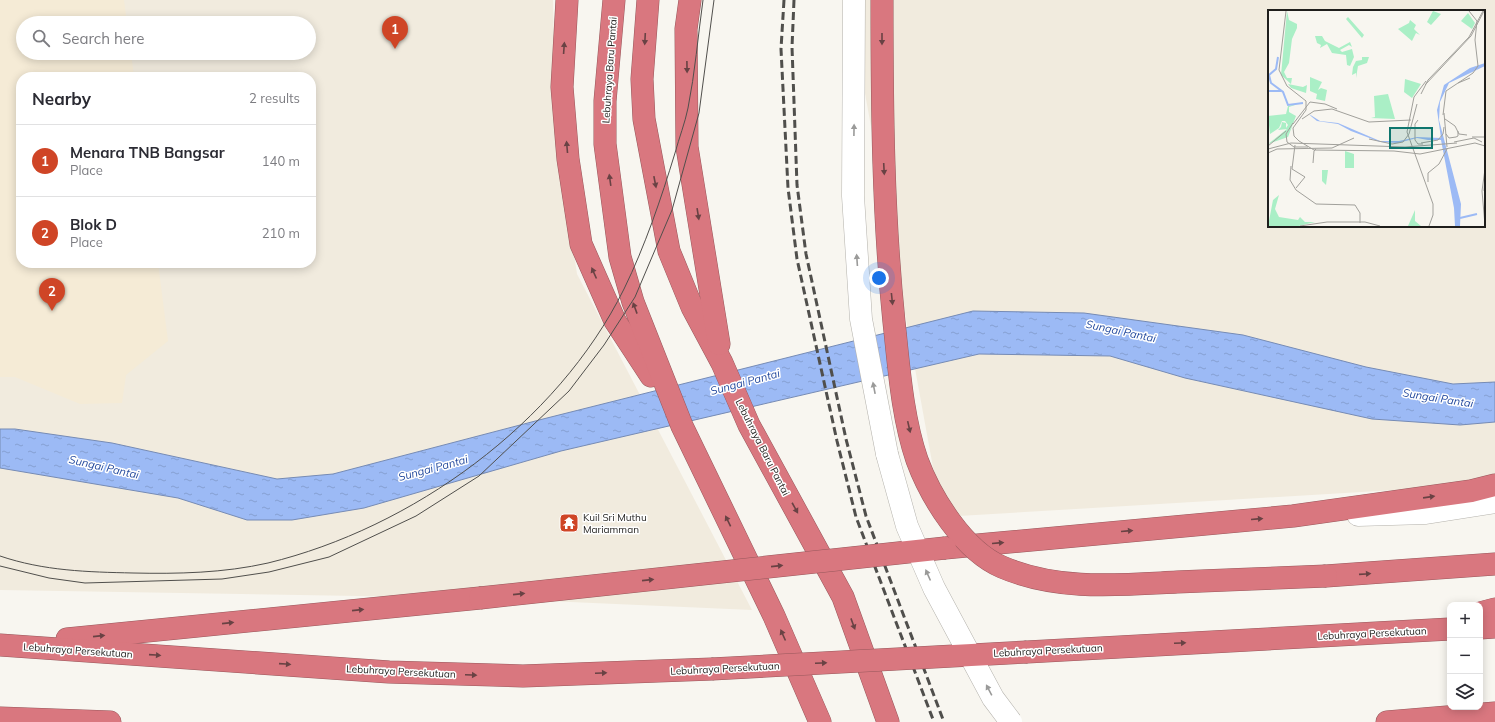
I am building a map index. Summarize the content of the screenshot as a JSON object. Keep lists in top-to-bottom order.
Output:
{
  "streets": {
    "highway": ["Lebuhraya Baru Pantai", "Lebuhraya Persekutuan"]
  },
  "water": ["Sungai Pantai"],
  "places": {
    "temple": ["Kuil Sri Muthu Mariamman"]
  },
  "page": {
    "pins": ["1", "2"],
    "search": "Search here",
    "heading": ["Nearby", "2 results"],
    "list": [
      {
        "mark": "1",
        "name": "Menara TNB Bangsar",
        "note": "Place",
        "value": "140 m"
      },
      {
        "mark": "2",
        "name": "Blok D",
        "note": "Place",
        "value": "210 m"
      }
    ],
    "map_buttons": ["+", "−"]
  }
}
